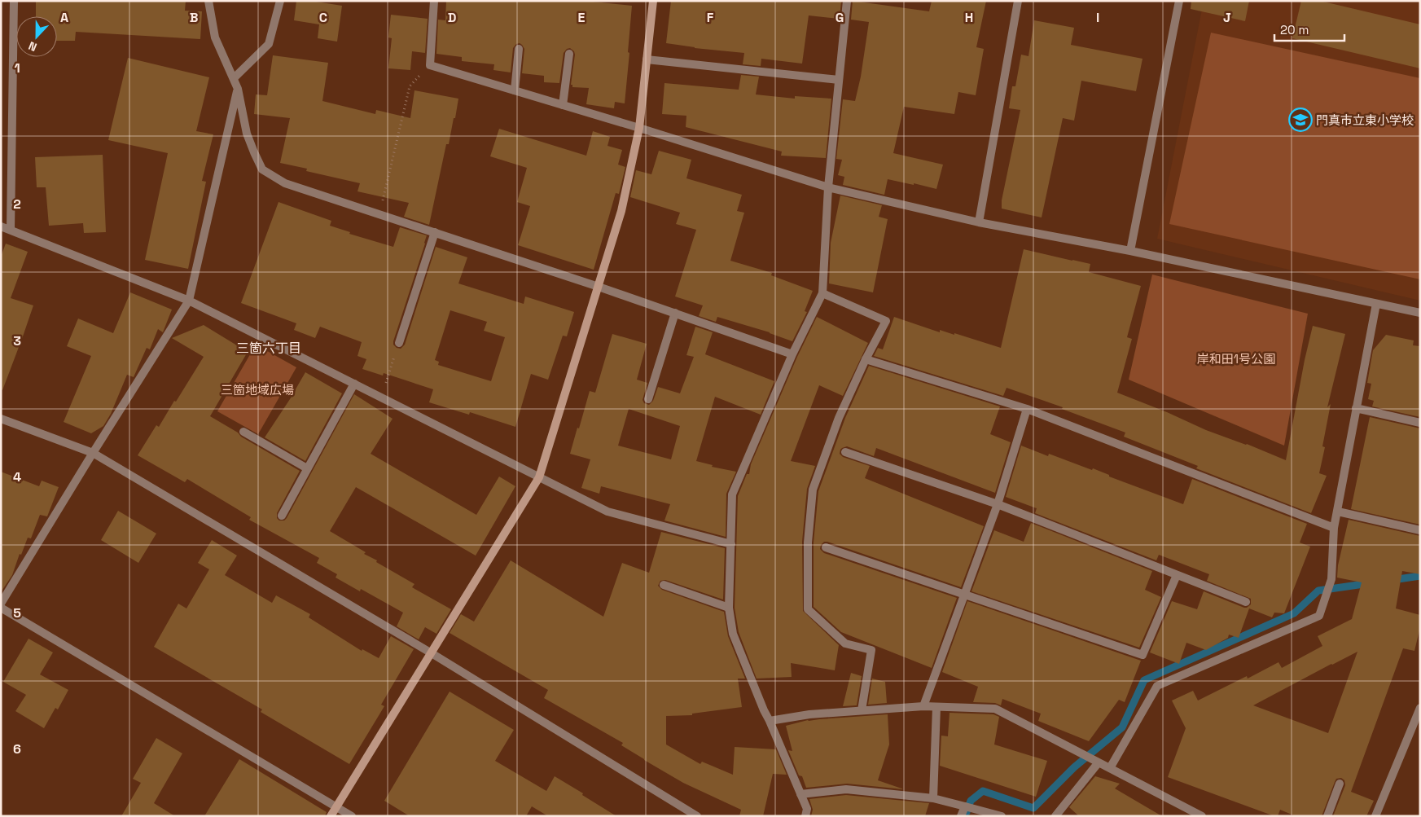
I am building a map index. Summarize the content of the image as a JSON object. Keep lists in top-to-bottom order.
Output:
{
  "districts": ["三箇六丁目"],
  "parks": ["岸和田1号公園", "三箇地域広場"],
  "places": {
    "school or university": ["門真市立東小学校"]
  },
  "scale_bar": "20 m",
  "north": "bottom",
  "grid": {
    "columns": [
      "A",
      "B",
      "C",
      "D",
      "E",
      "F",
      "G",
      "H",
      "I",
      "J"
    ],
    "rows": [
      "1",
      "2",
      "3",
      "4",
      "5",
      "6"
    ]
  }
}
